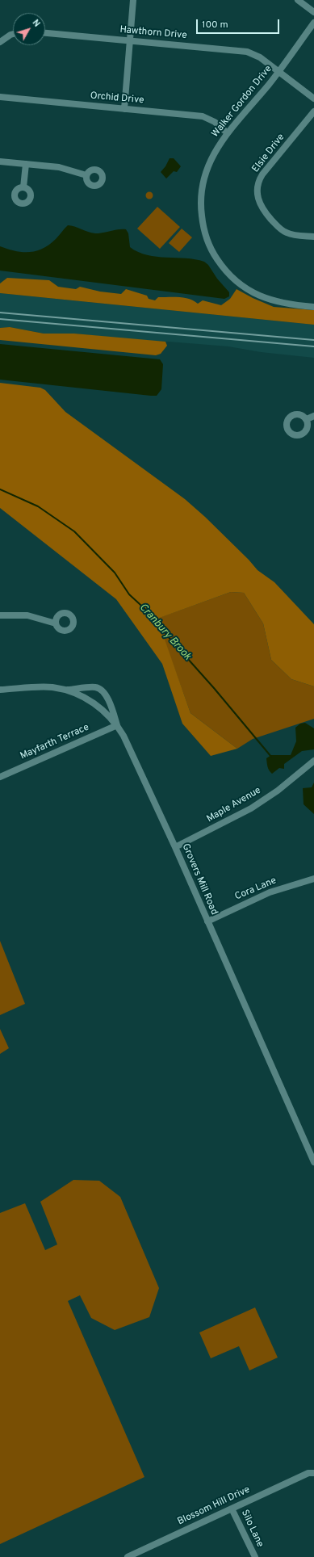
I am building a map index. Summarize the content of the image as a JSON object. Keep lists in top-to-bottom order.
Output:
{
  "streets": {
    "street": [
      "Hawthorn Drive",
      "Orchid Drive",
      "Walker Gordon Drive",
      "Elsie Drive",
      "Mayfarth Terrace",
      "Maple Avenue",
      "Grovers Mill Road",
      "Cora Lane",
      "Blossom Hill Drive",
      "Silo Lane"
    ]
  },
  "crossings": [
    ["Hawthorn Drive", "Walker Gordon Drive"],
    ["Orchid Drive", "Walker Gordon Drive"],
    ["Mayfarth Terrace", "Grovers Mill Road"],
    ["Maple Avenue", "Grovers Mill Road"],
    ["Grovers Mill Road", "Cora Lane"],
    ["Blossom Hill Drive", "Silo Lane"]
  ],
  "water": ["Cranbury Brook"],
  "scale_bar": "100 m",
  "north": "top right"
}
